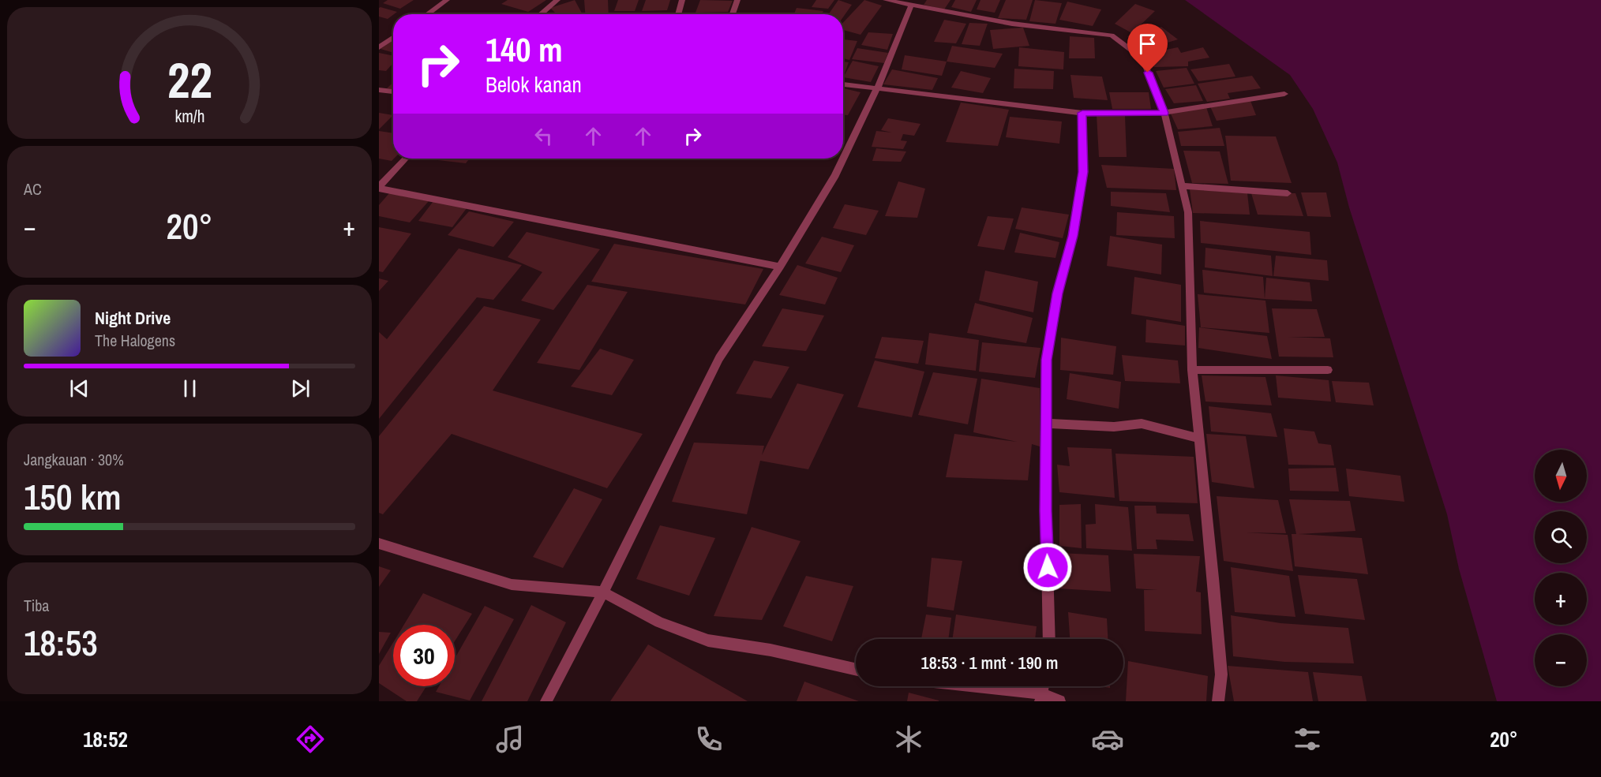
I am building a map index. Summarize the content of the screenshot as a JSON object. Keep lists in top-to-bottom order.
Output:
{
  "north": "bottom",
  "page": {
    "turn": ["140 m", "Belok kanan"],
    "tile": [
      "AC",
      ["Jangkauan · 30%", "150 km"],
      ["Tiba", "18:53"]
    ],
    "heat": ["−", "20°", "+"],
    "song": ["Night Drive", "The Halogens"],
    "map_buttons": ["+", "−"],
    "limit": "30",
    "trip": "18:53 · 1 mnt · 190 m",
    "tabs": ["18:52", "20°"],
    "gauge": ["22", "km/h"]
  }
}
